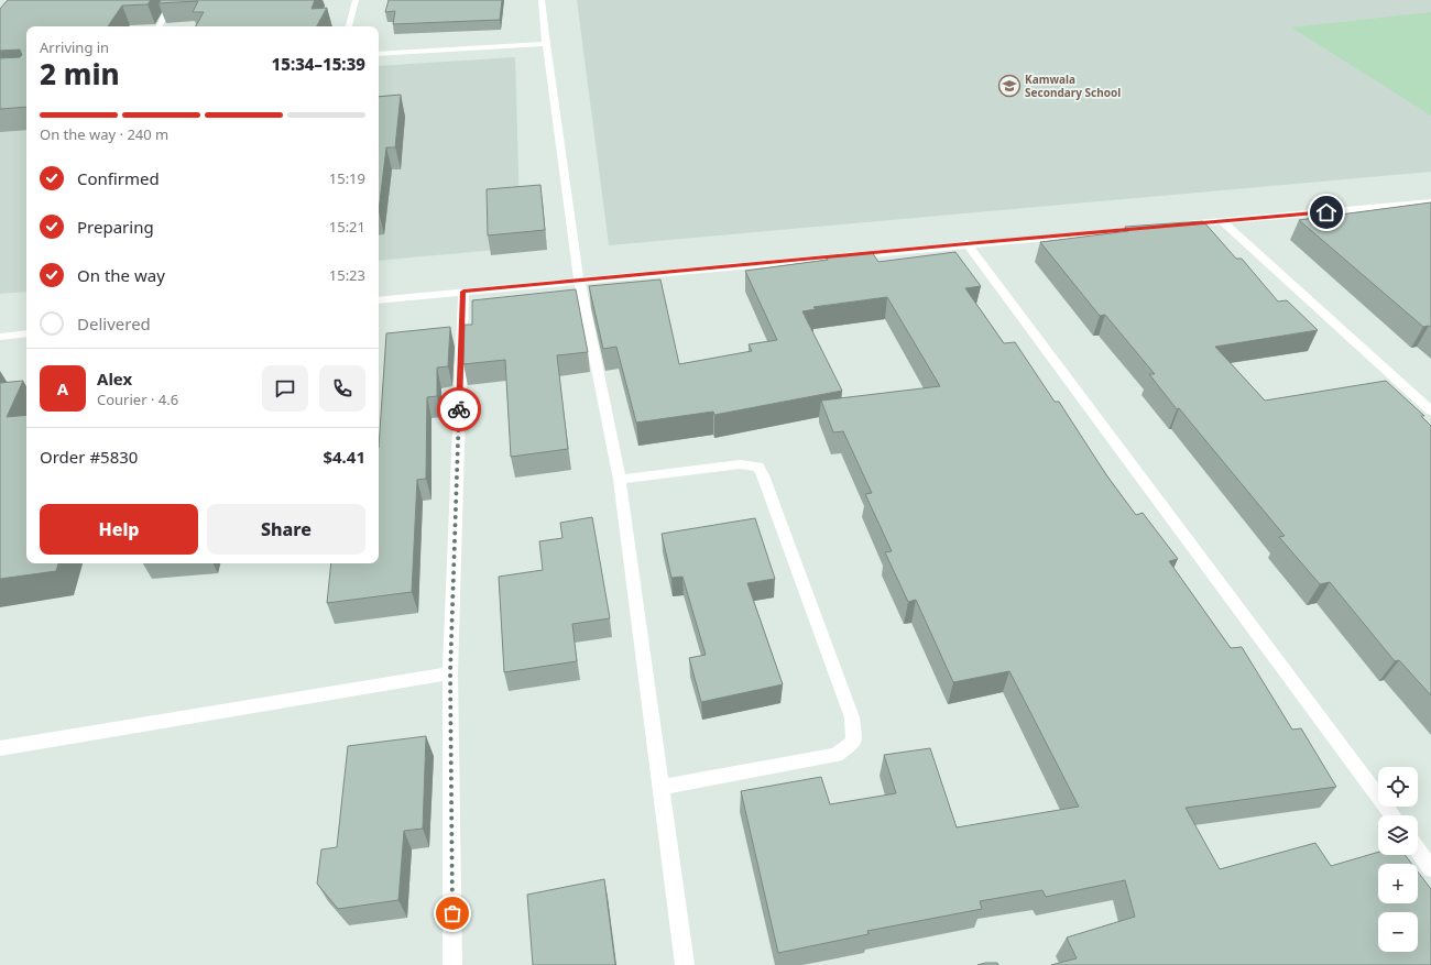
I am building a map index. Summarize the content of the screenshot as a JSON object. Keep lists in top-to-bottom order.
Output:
{
  "places": {
    "school or university": ["Kamwala Secondary School"]
  },
  "page": {
    "heading": ["2 min", "Arriving in", "15:34–15:39"],
    "panel": [
      "Alex",
      "Courier · 4.6",
      "Order #5830",
      "$4.41"
    ],
    "bar": "On the way · 240 m",
    "list": [
      ["Confirmed", "15:19"],
      ["Preparing", "15:21"],
      ["On the way", "15:23"],
      "Delivered"
    ],
    "round": "A",
    "buttons": ["Help", "Share"],
    "map_buttons": ["+", "−"]
  }
}
